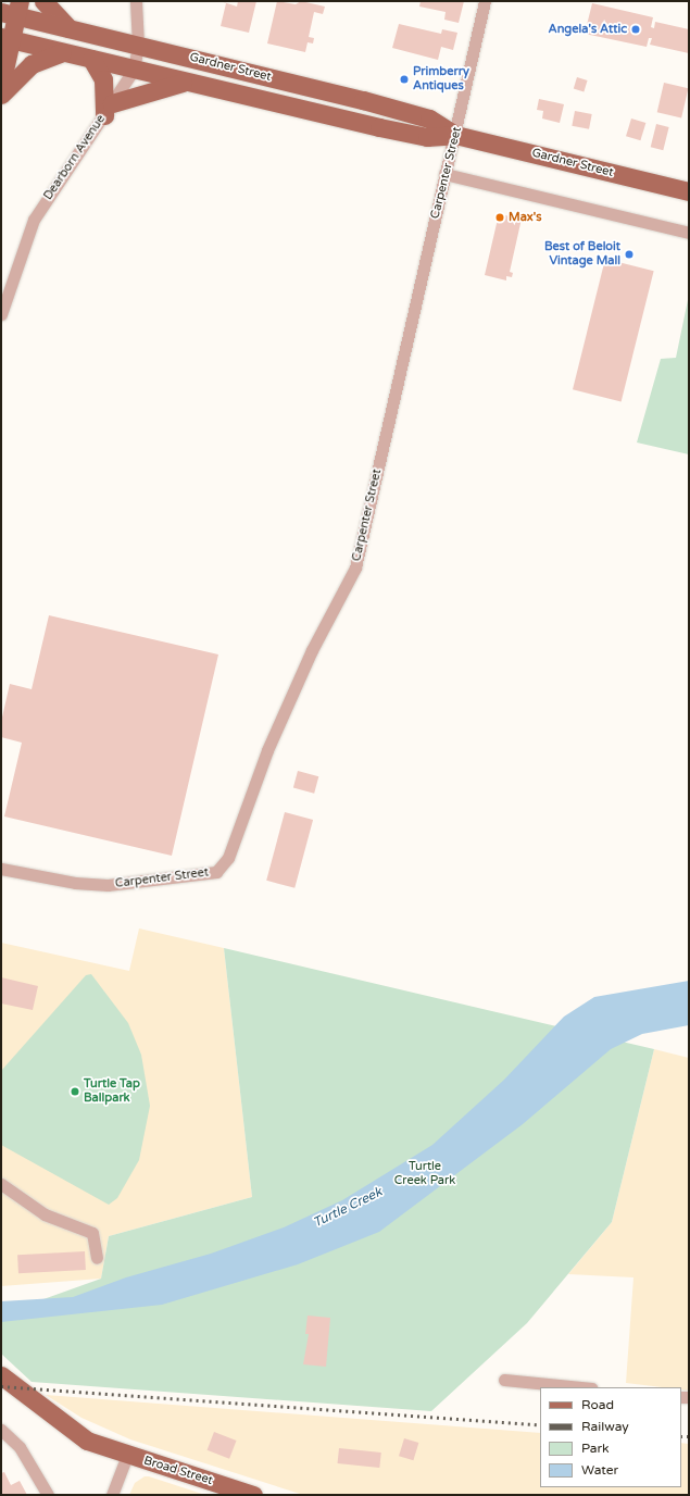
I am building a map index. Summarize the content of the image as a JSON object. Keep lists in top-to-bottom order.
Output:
{
  "streets": {
    "main road": ["Gardner Street", "Broad Street"],
    "street": ["Dearborn Avenue", "Carpenter Street"]
  },
  "crossings": [
    ["Gardner Street", "Dearborn Avenue"],
    ["Gardner Street", "Carpenter Street"]
  ],
  "water": ["Turtle Creek"],
  "parks": ["Turtle Creek Park"],
  "places": [
    "Angela's Attic",
    "Primberry Antiques",
    "Max's",
    "Best of Beloit Vintage Mall",
    "Turtle Tap Ballpark"
  ],
  "legend": [
    "Road",
    "Railway",
    "Park",
    "Water"
  ]
}
